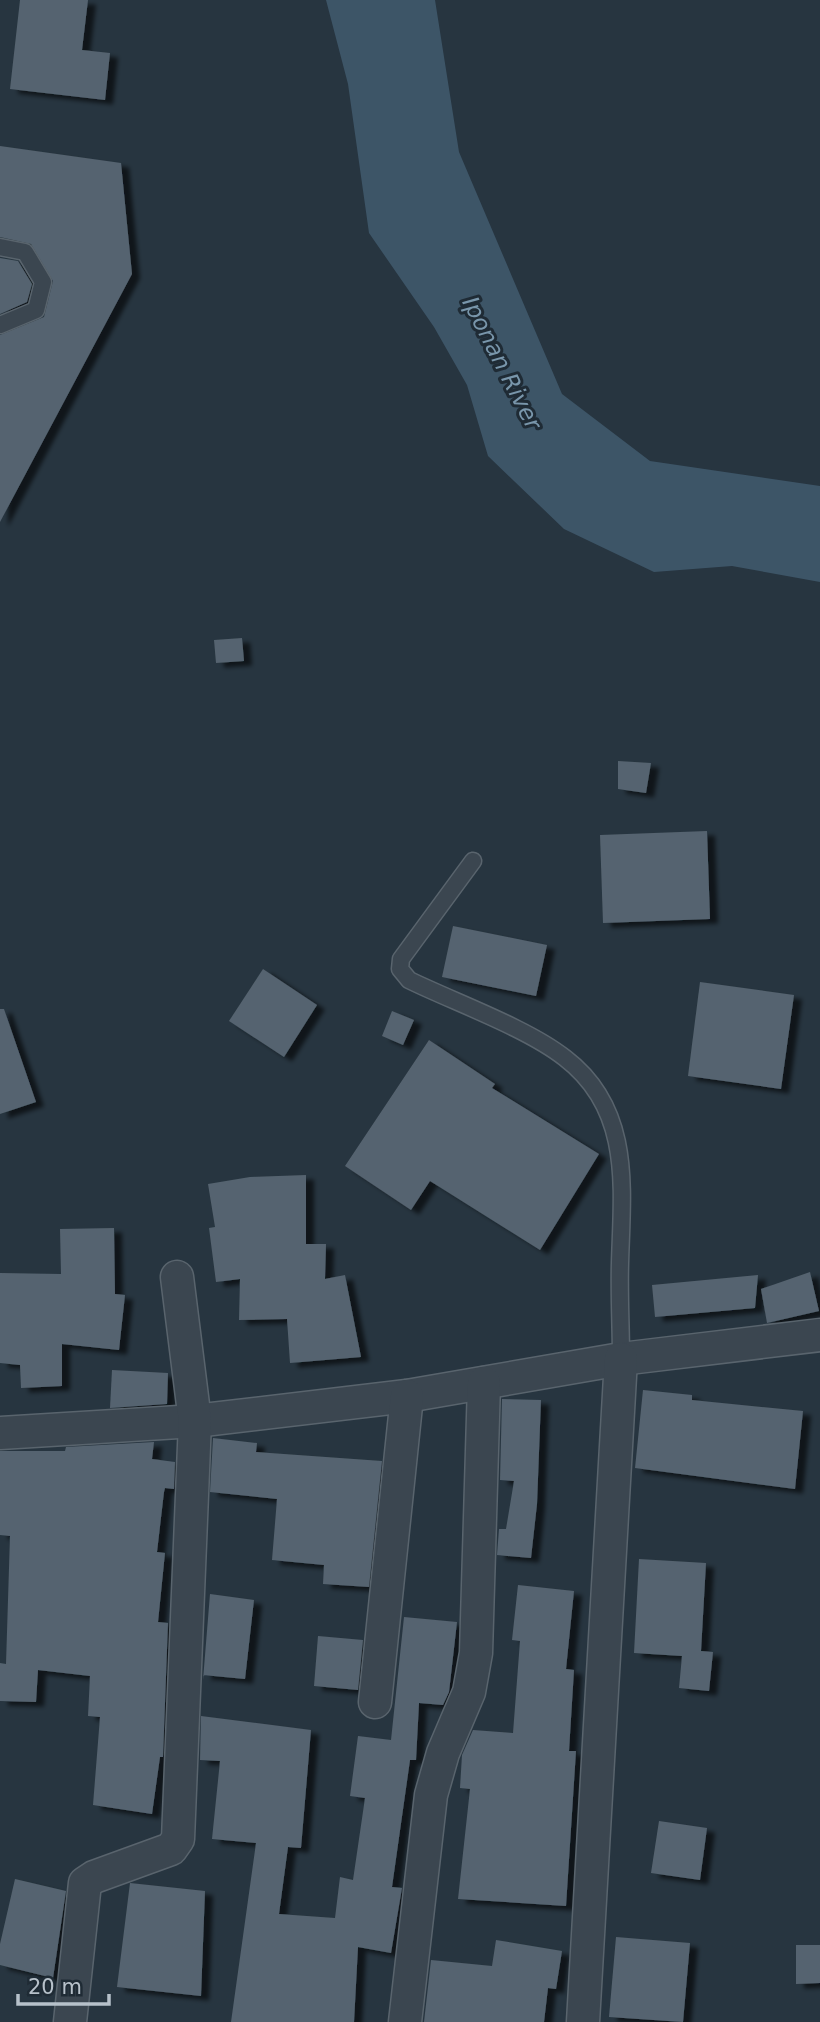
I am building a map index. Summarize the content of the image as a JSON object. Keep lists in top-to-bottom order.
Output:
{
  "water": ["Iponan River"],
  "scale_bar": "20 m"
}
